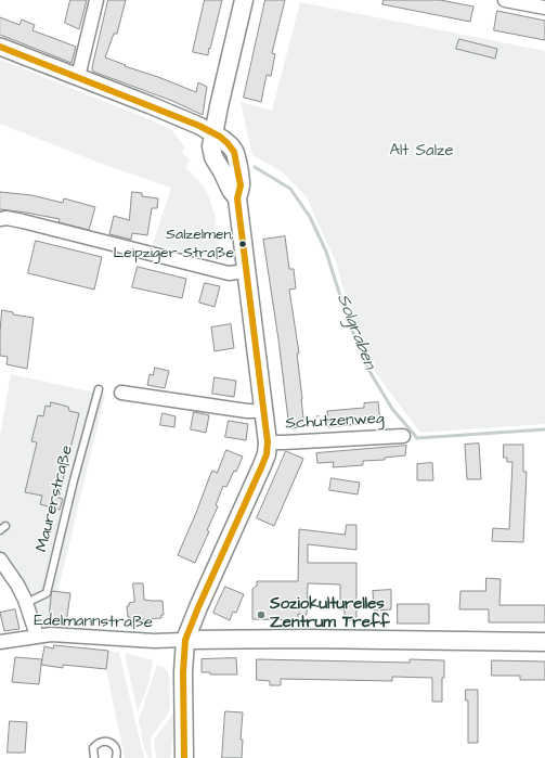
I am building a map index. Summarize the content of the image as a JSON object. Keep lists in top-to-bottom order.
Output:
{
  "streets": {
    "street": ["Schützenweg", "Edelmannstraße"],
    "lane": ["Maurerstraße"]
  },
  "water": ["Solgraben"],
  "parks": ["Alt Salze"],
  "places": ["Salzelmen, Leipziger Straße", "Soziokulturelles Zentrum Treff"]
}
